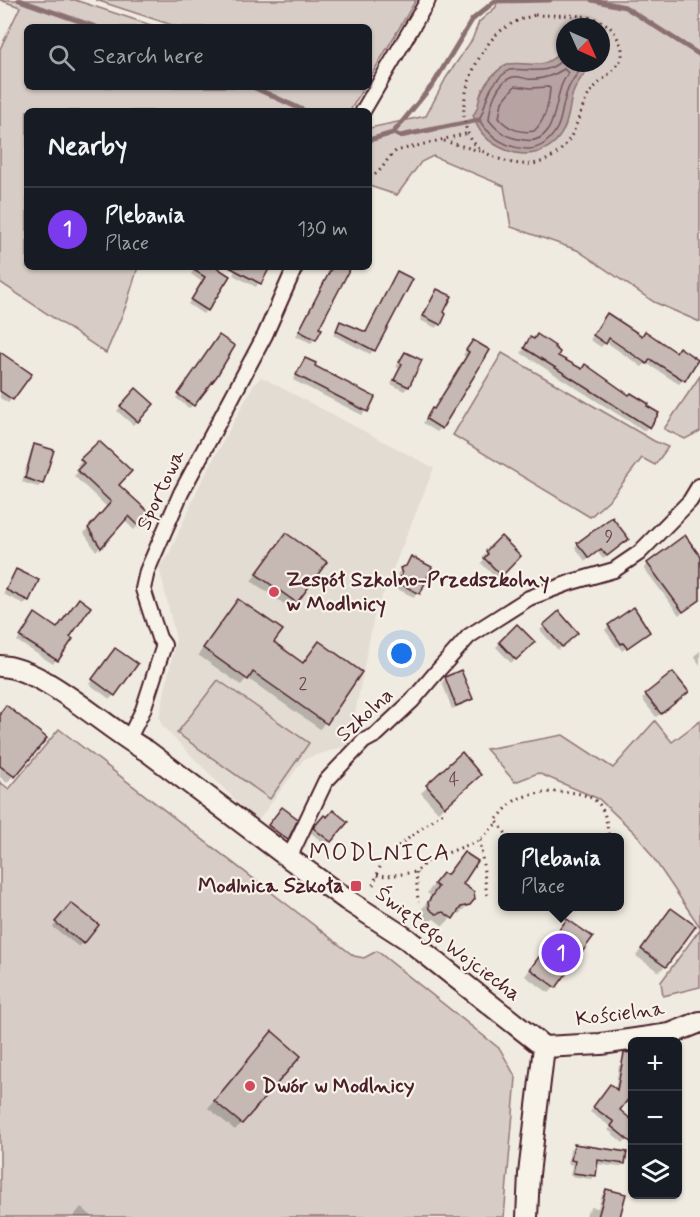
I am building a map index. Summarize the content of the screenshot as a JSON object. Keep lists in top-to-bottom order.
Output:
{
  "streets": {
    "street": [
      "Sportowa",
      "Szkolna",
      "Świętego Wojciecha",
      "Kościelna"
    ]
  },
  "crossings": [
    ["Sportowa", "Świętego Wojciecha"],
    ["Szkolna", "Świętego Wojciecha"],
    ["Świętego Wojciecha", "Kościelna"]
  ],
  "districts": ["MODLNICA"],
  "places": {
    "other": ["Zespół Szkolno-Przedszkolny w Modlnicy", "Dwór w Modlnicy"],
    "transit": ["Modlnica Szkoła"]
  },
  "house_numbers": ["9", "2", "4"],
  "north": "bottom right",
  "page": {
    "search": "Search here",
    "heading": "Nearby",
    "list": [
      {
        "mark": "1",
        "name": "Plebania",
        "note": "Place",
        "value": "130 m"
      }
    ],
    "popup": ["Plebania", "Place"],
    "pins": "1",
    "map_buttons": ["+", "−"]
  }
}
